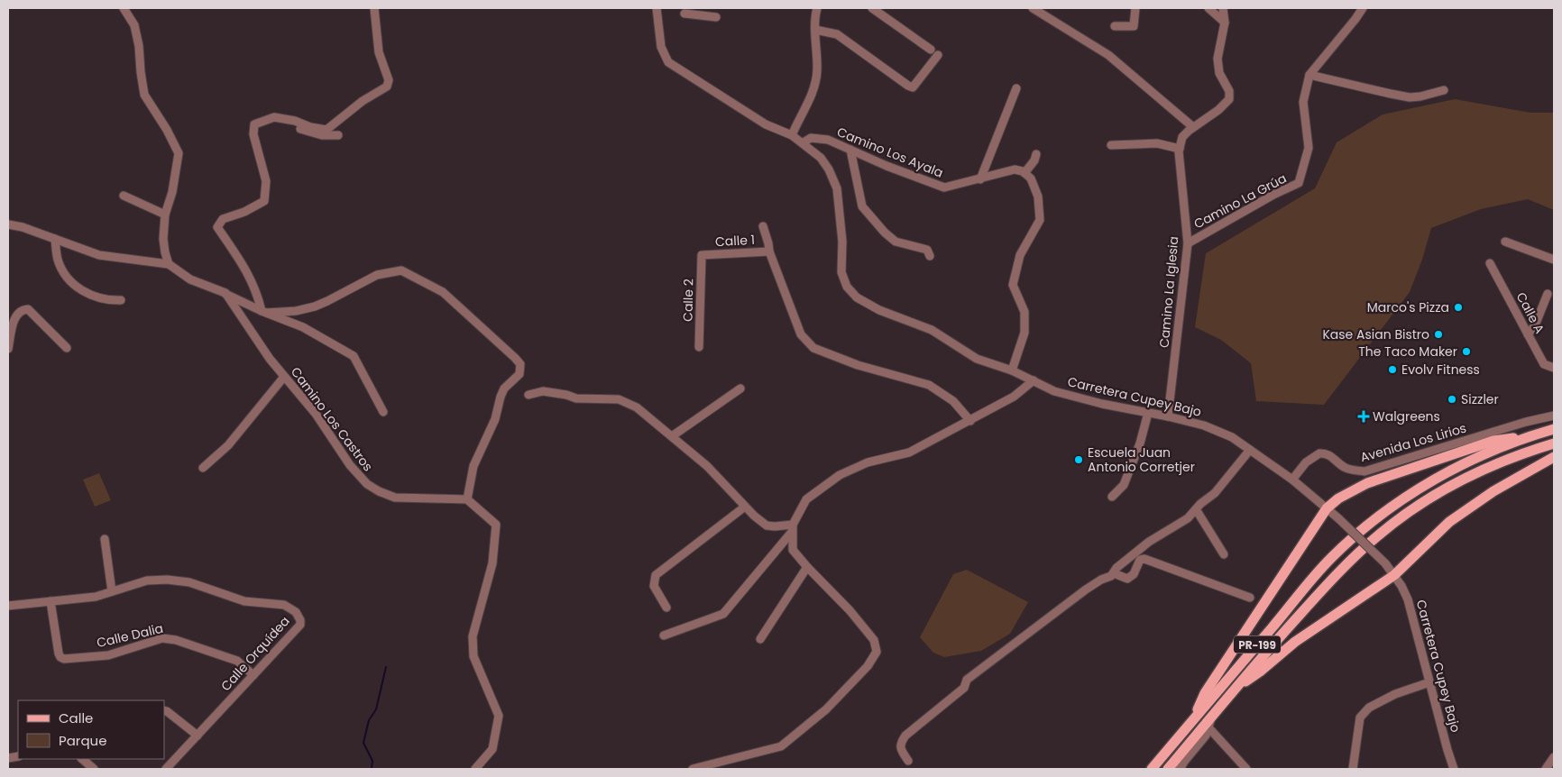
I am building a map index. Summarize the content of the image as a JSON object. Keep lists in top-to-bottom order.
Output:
{
  "streets": {
    "main road": ["PR-199"],
    "street": [
      "Camino Los Ayala",
      "Camino La Grúa",
      "Calle 1",
      "Camino La Iglesia",
      "Calle 2",
      "Calle A",
      "Carretera Cupey Bajo",
      "Camino Los Castros",
      "Avenida Los Lirios",
      "Calle Dalia",
      "Calle Orquídea"
    ]
  },
  "crossings": [
    ["Camino Los Ayala", "Carretera Cupey Bajo"],
    ["Camino La Grúa", "Camino La Iglesia"],
    ["Calle 1", "Calle 2"],
    ["Camino La Iglesia", "Carretera Cupey Bajo"],
    ["Carretera Cupey Bajo", "Avenida Los Lirios"],
    ["Calle Dalia", "Calle Orquídea"]
  ],
  "places": {
    "other": [
      "Marco's Pizza",
      "Kase Asian Bistro",
      "The Taco Maker",
      "Evolv Fitness",
      "Sizzler",
      "Escuela Juan Antonio Corretjer"
    ],
    "health": ["Walgreens"]
  },
  "legend": ["Calle", "Parque"]
}
